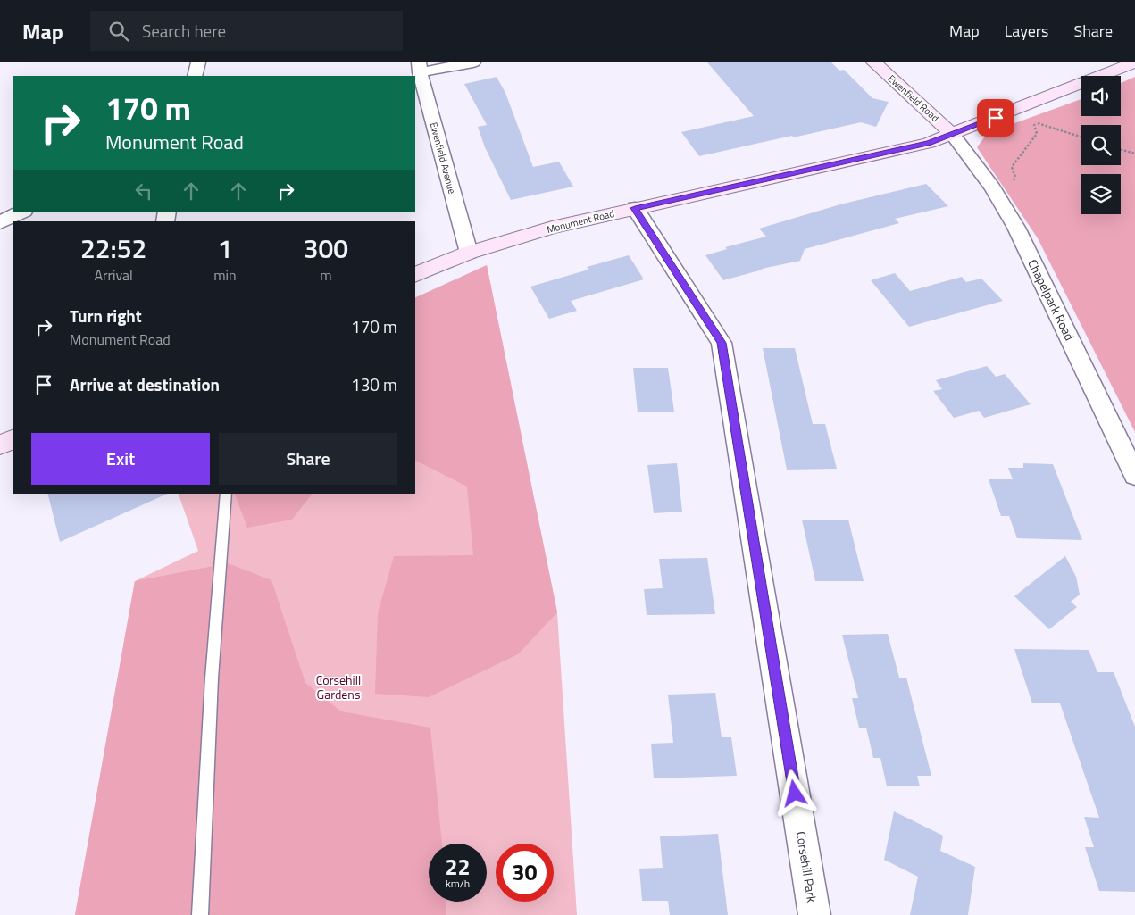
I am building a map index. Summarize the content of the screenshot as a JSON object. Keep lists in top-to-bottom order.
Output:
{
  "streets": {
    "main road": ["Ewenfield Road", "Monument Road"],
    "street": ["Ewenfield Avenue", "Chapelpark Road", "Corsehill Park"]
  },
  "crossings": [
    ["Ewenfield Road", "Monument Road"],
    ["Ewenfield Road", "Chapelpark Road"],
    ["Ewenfield Avenue", "Monument Road"],
    ["Monument Road", "Chapelpark Road"],
    ["Monument Road", "Corsehill Park"]
  ],
  "parks": ["Corsehill Gardens"],
  "page": {
    "header": "Map",
    "search": "Search here",
    "nav": ["Map", "Layers", "Share"],
    "turn": ["170 m", "Monument Road"],
    "eta": [
      "22:52",
      "Arrival",
      "1",
      "min",
      "300",
      "m"
    ],
    "list": [
      {
        "name": "Turn right",
        "note": "Monument Road",
        "value": "170 m"
      },
      {
        "name": "Arrive at destination",
        "value": "130 m"
      }
    ],
    "buttons": ["Exit", "Share"],
    "speed": "22 km/h",
    "limit": "30"
  }
}
